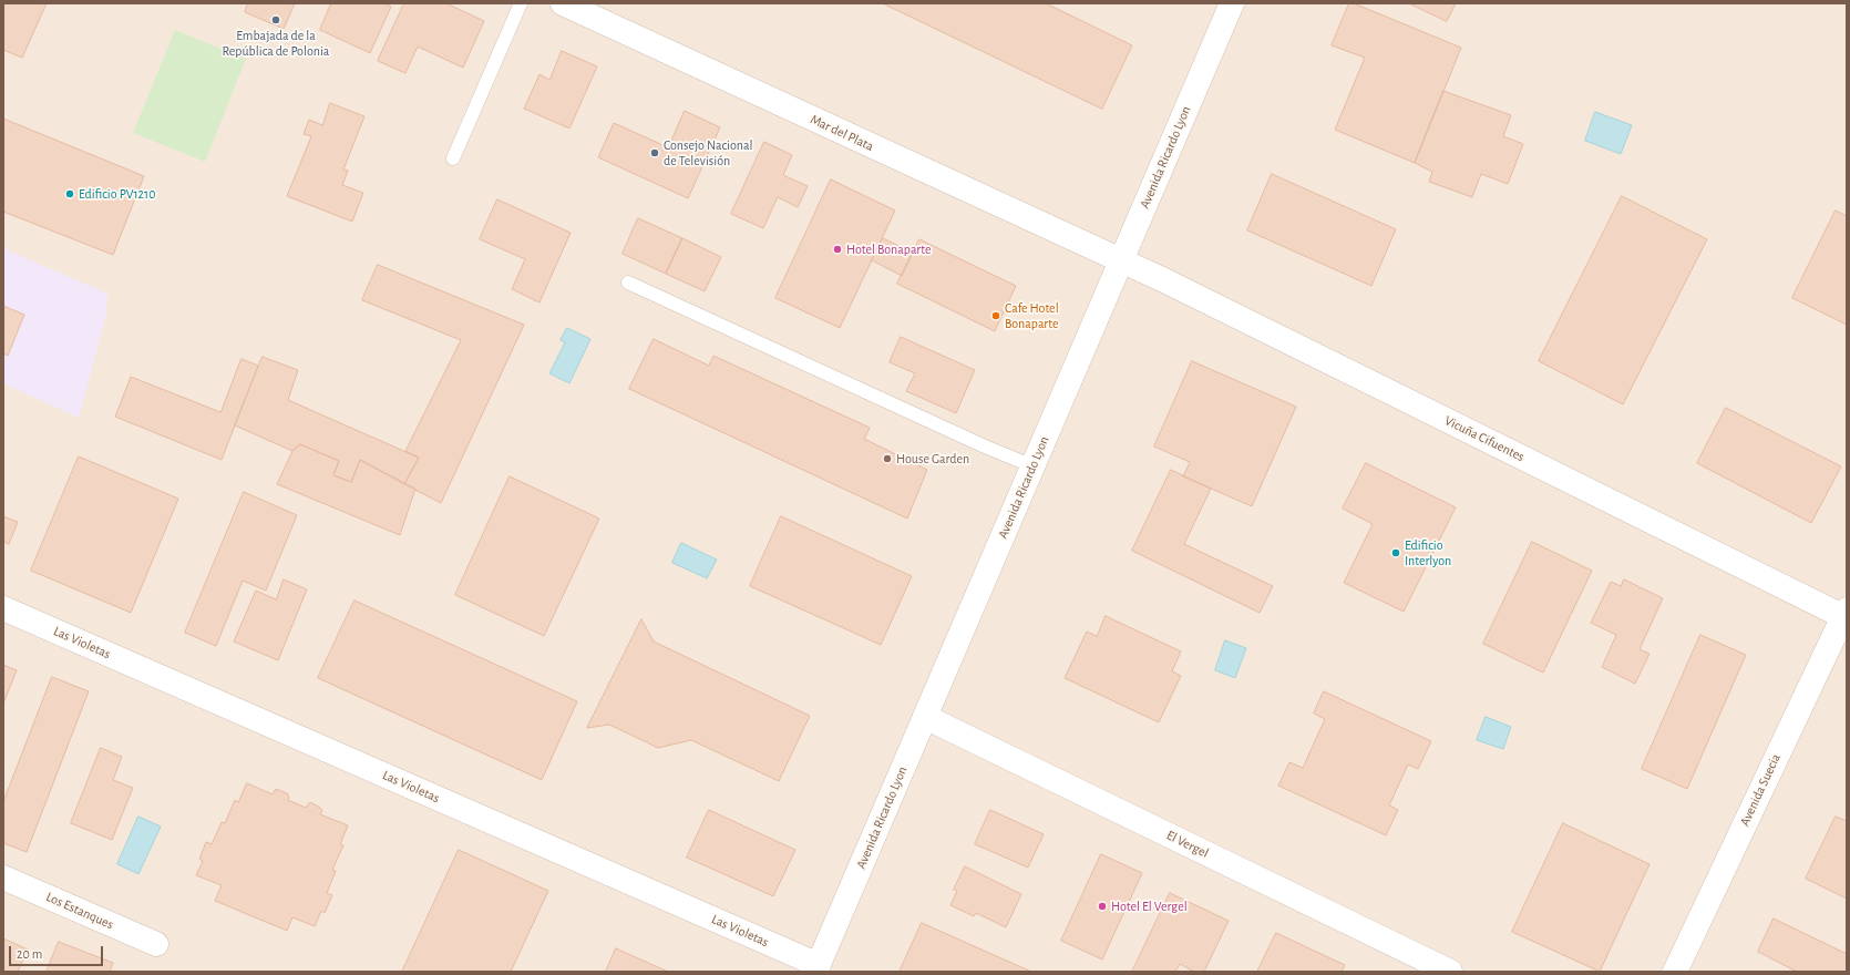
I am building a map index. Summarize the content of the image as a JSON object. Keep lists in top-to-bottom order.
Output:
{
  "streets": {
    "street": [
      "Mar del Plata",
      "Avenida Ricardo Lyon",
      "Vicuña Cifuentes",
      "Las Violetas",
      "Avenida Suecia",
      "El Vergel",
      "Los Estanques"
    ]
  },
  "crossings": [
    ["Mar del Plata", "Avenida Ricardo Lyon"],
    ["Mar del Plata", "Vicuña Cifuentes"],
    ["Avenida Ricardo Lyon", "Vicuña Cifuentes"],
    ["Avenida Ricardo Lyon", "Las Violetas"],
    ["Avenida Ricardo Lyon", "El Vergel"],
    ["Vicuña Cifuentes", "Avenida Suecia"]
  ],
  "places": [
    "Embajada de la República de Polonia",
    "Consejo Nacional de Televisión",
    "Edificio PV1210",
    "Hotel Bonaparte",
    "Cafe Hotel Bonaparte",
    "House Garden",
    "Edificio Interlyon",
    "Hotel El Vergel"
  ],
  "scale_bar": "20 m"
}
